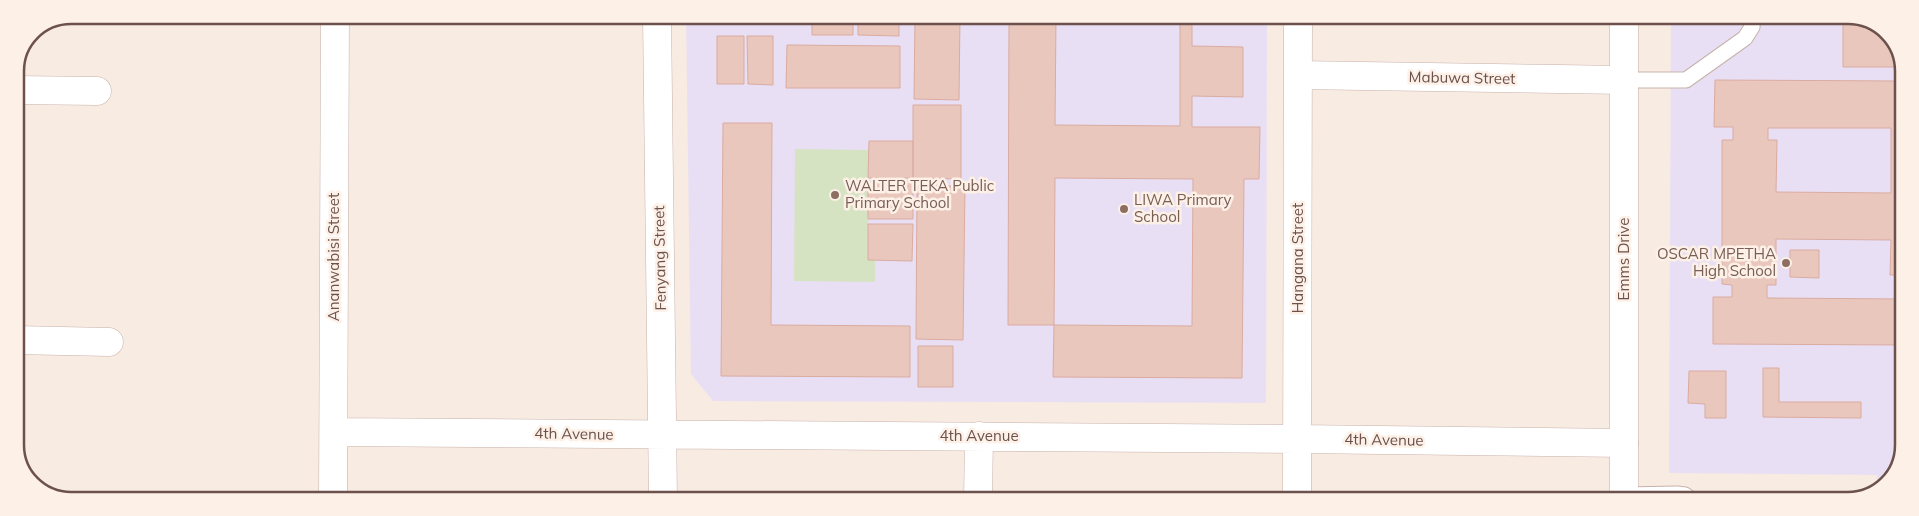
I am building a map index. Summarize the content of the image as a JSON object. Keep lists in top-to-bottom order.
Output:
{
  "streets": {
    "street": [
      "Mabuwa Street",
      "Ananwabisi Street",
      "Fenyang Street",
      "Hangana Street",
      "Emms Drive",
      "4th Avenue"
    ]
  },
  "crossings": [
    ["Mabuwa Street", "Hangana Street"],
    ["Mabuwa Street", "Emms Drive"],
    ["Ananwabisi Street", "4th Avenue"],
    ["Fenyang Street", "4th Avenue"],
    ["Hangana Street", "4th Avenue"],
    ["Emms Drive", "4th Avenue"]
  ],
  "places": ["WALTER TEKA Public Primary School", "LIWA Primary School", "OSCAR MPETHA High School"]
}
